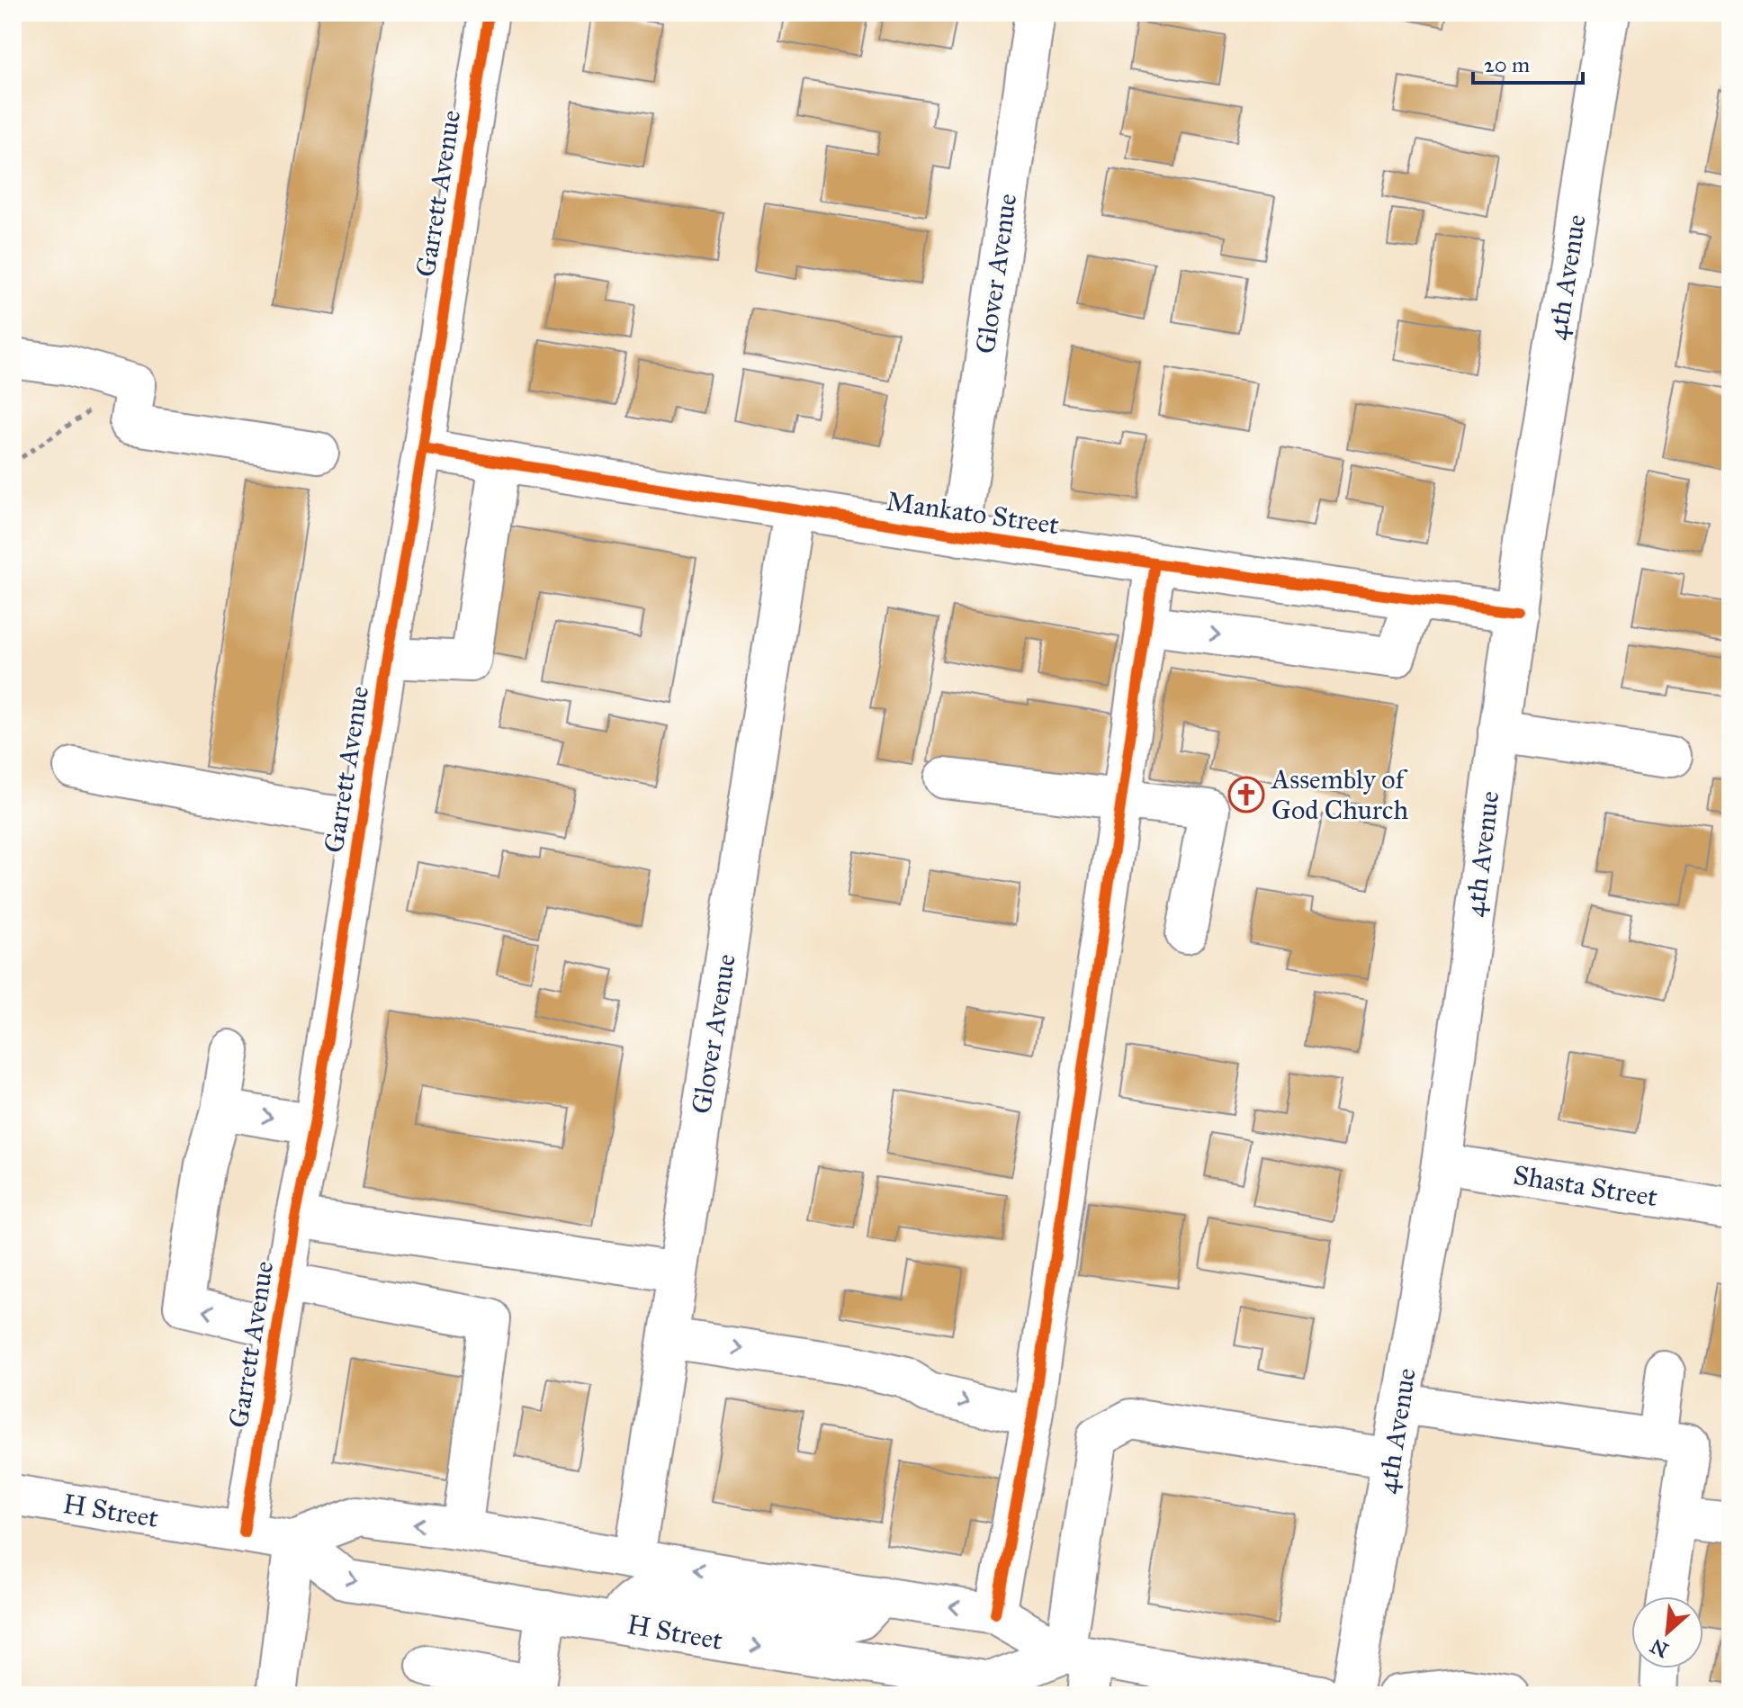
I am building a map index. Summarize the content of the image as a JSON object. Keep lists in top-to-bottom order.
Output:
{
  "streets": {
    "street": [
      "Garrett Avenue",
      "Glover Avenue",
      "4th Avenue",
      "Mankato Street",
      "Shasta Street",
      "H Street"
    ]
  },
  "crossings": [
    ["Garrett Avenue", "Mankato Street"],
    ["Garrett Avenue", "H Street"],
    ["Glover Avenue", "Mankato Street"],
    ["Glover Avenue", "H Street"],
    ["4th Avenue", "Mankato Street"],
    ["4th Avenue", "Shasta Street"]
  ],
  "places": {
    "church": ["Assembly of God Church"]
  },
  "scale_bar": "20 m",
  "north": "bottom left"
}
